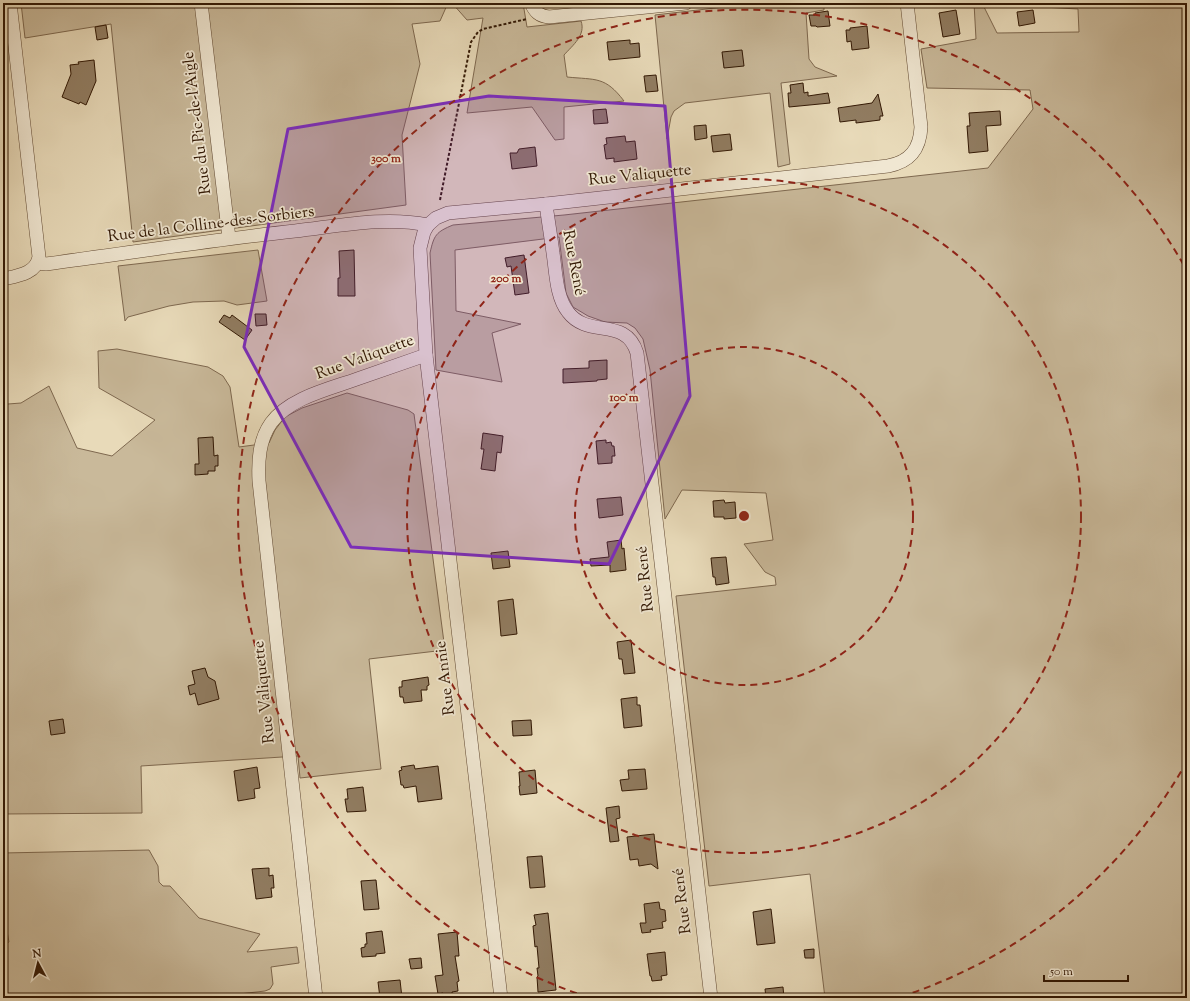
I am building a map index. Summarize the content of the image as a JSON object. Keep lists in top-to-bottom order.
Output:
{
  "streets": {
    "street": [
      "Rue du Pic-de-l'Aigle",
      "Rue Valiquette",
      "Rue de la Colline-des-Sorbiers",
      "Rue René",
      "Rue Annie"
    ]
  },
  "crossings": [
    ["Rue du Pic-de-l'Aigle", "Rue de la Colline-des-Sorbiers"],
    ["Rue Valiquette", "Rue de la Colline-des-Sorbiers"],
    ["Rue Valiquette", "Rue René"],
    ["Rue Valiquette", "Rue Annie"]
  ],
  "scale_bar": "50 m",
  "north": "top",
  "rings": ["300 m", "200 m", "100 m"]
}
